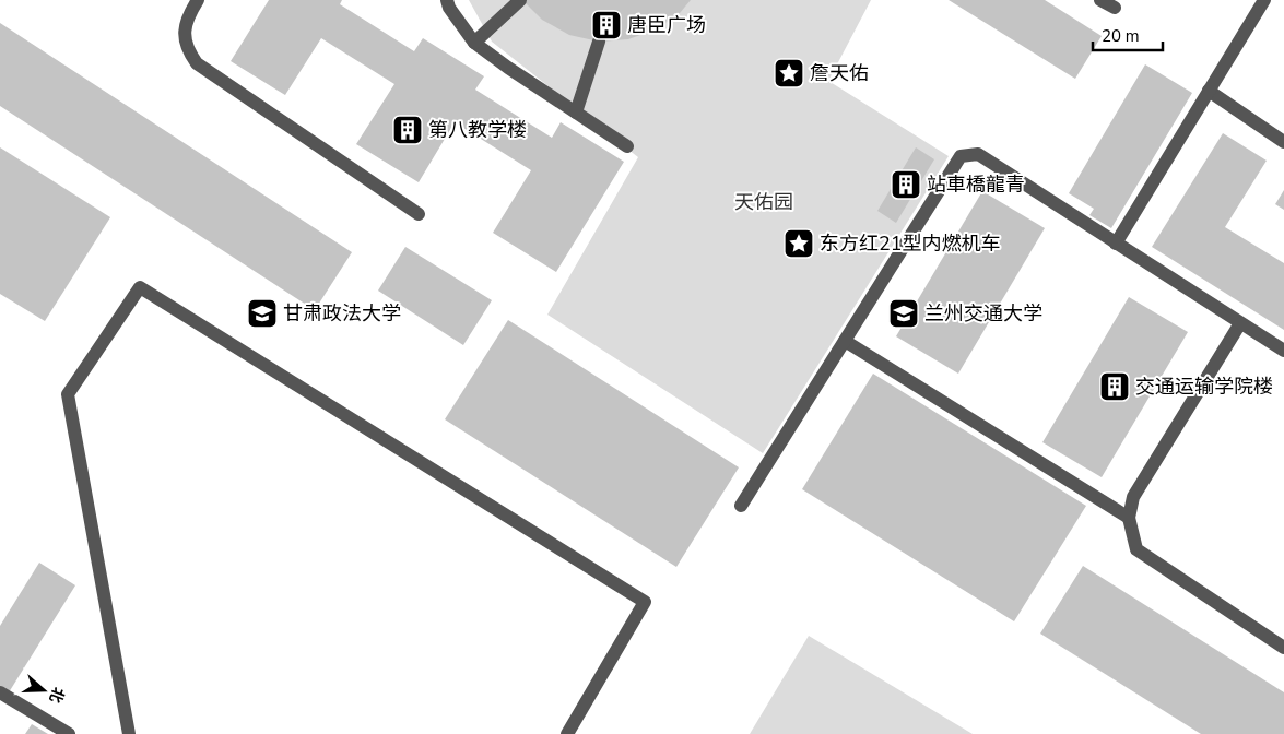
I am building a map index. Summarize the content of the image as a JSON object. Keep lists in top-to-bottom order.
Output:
{
  "parks": ["天佑园"],
  "places": {
    "building": [
      "唐臣广场",
      "第八教学楼",
      "站車橋龍青",
      "交通运输学院楼"
    ],
    "place": ["詹天佑", "东方红21型内燃机车"],
    "school or university": ["甘肃政法大学", "兰州交通大学"]
  },
  "scale_bar": "20 m",
  "north": "right"
}
